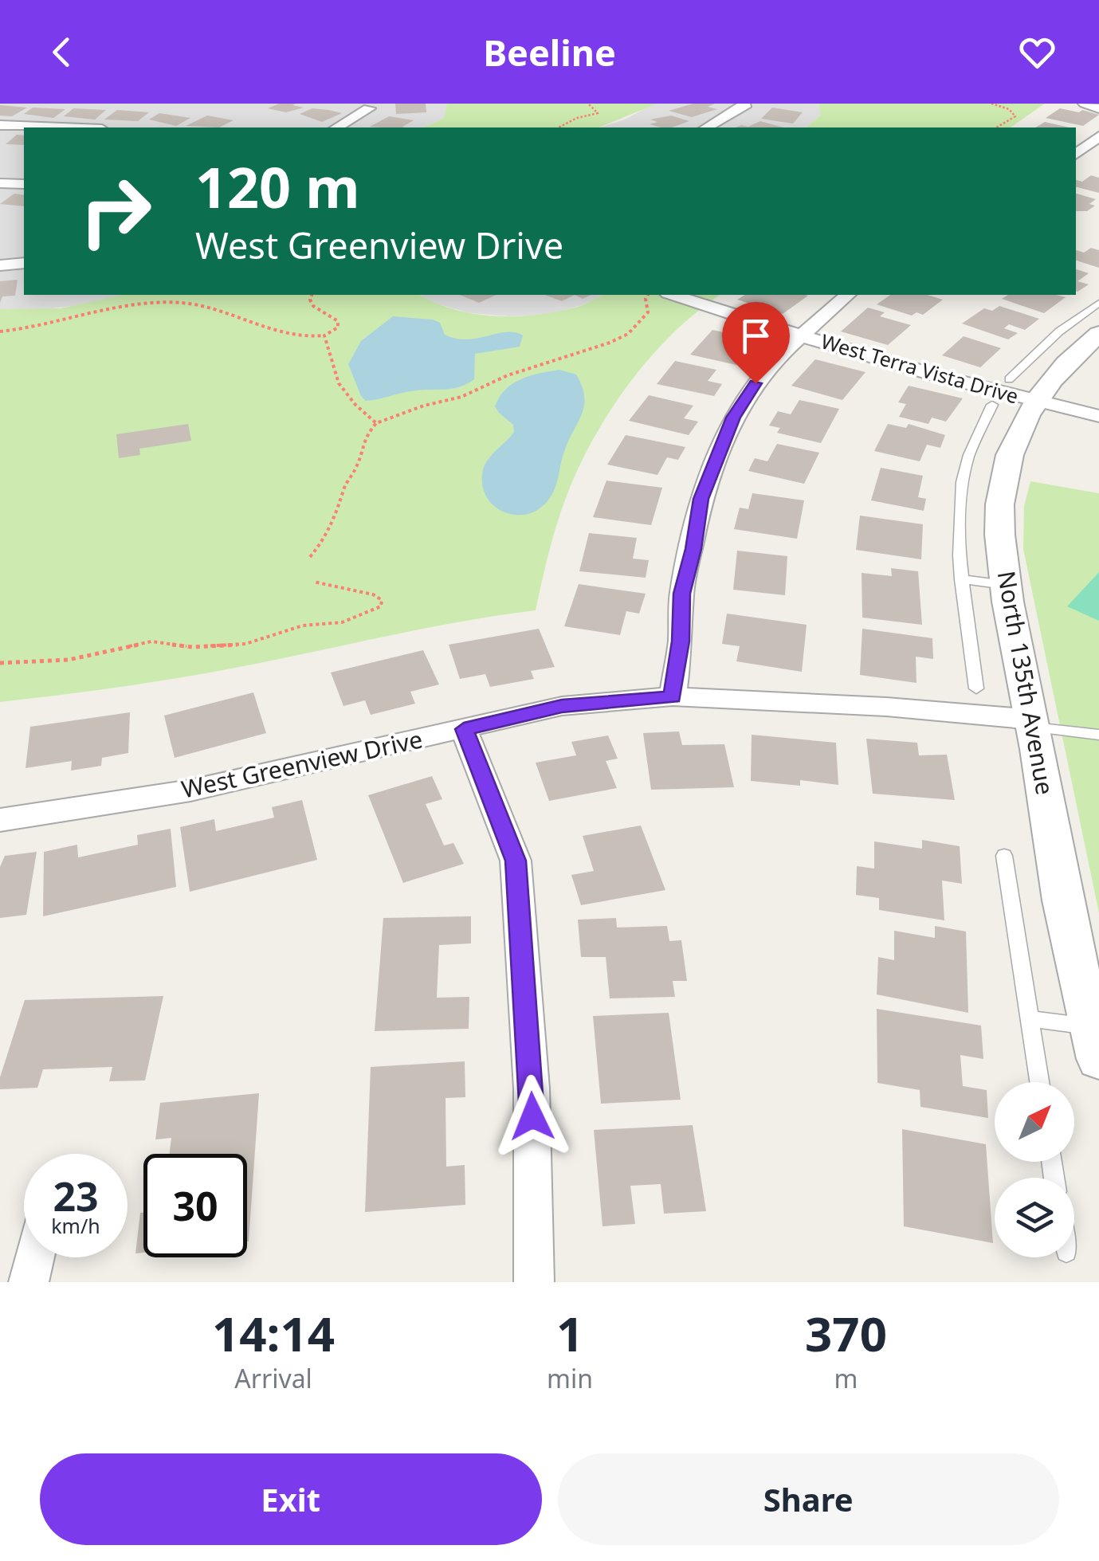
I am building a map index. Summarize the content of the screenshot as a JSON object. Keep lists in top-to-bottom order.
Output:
{
  "streets": {
    "street": ["West Terra Vista Drive", "North 135th Avenue", "West Greenview Drive"]
  },
  "crossings": [
    ["West Terra Vista Drive", "North 135th Avenue"],
    ["North 135th Avenue", "West Greenview Drive"]
  ],
  "north": "top right",
  "page": {
    "header": "Beeline",
    "turn": ["120 m", "West Greenview Drive"],
    "speed": "23 km/h",
    "limit": "30",
    "eta": [
      "14:14",
      "Arrival",
      "1",
      "min",
      "370",
      "m"
    ],
    "buttons": ["Exit", "Share"]
  }
}
